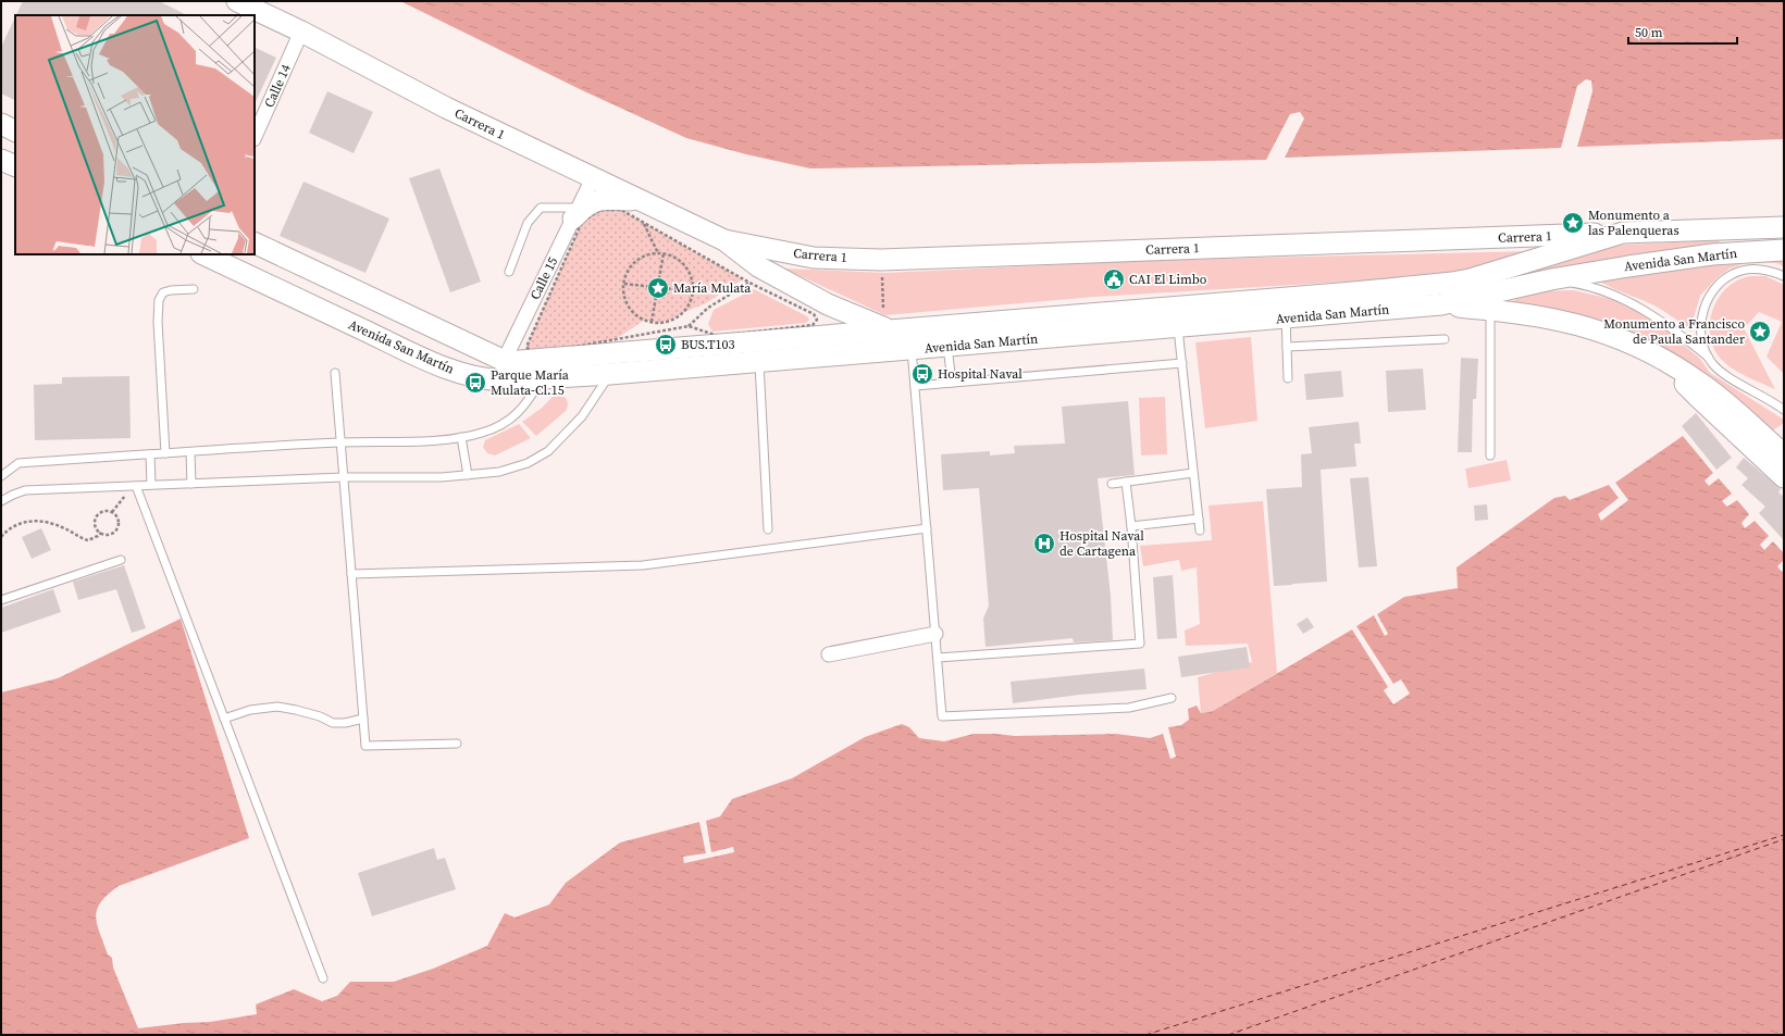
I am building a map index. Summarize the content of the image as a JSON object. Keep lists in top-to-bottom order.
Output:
{
  "streets": {
    "main road": ["Carrera 1", "Avenida San Martín"],
    "street": ["Calle 14", "Calle 15"]
  },
  "crossings": [
    ["Calle 14", "Carrera 1"],
    ["Carrera 1", "Avenida San Martín"],
    ["Carrera 1", "Calle 15"],
    ["Avenida San Martín", "Calle 15"]
  ],
  "places": {
    "place": ["Monumento a las Palenqueras", "María Mulata", "Monumento a Francisco de Paula Santander"],
    "public building": ["CAI El Limbo"],
    "bus stop": ["BUS.T103", "Hospital Naval", "Parque María Mulata-Cl.15"],
    "hospital": ["Hospital Naval de Cartagena"]
  },
  "scale_bar": "50 m"
}
